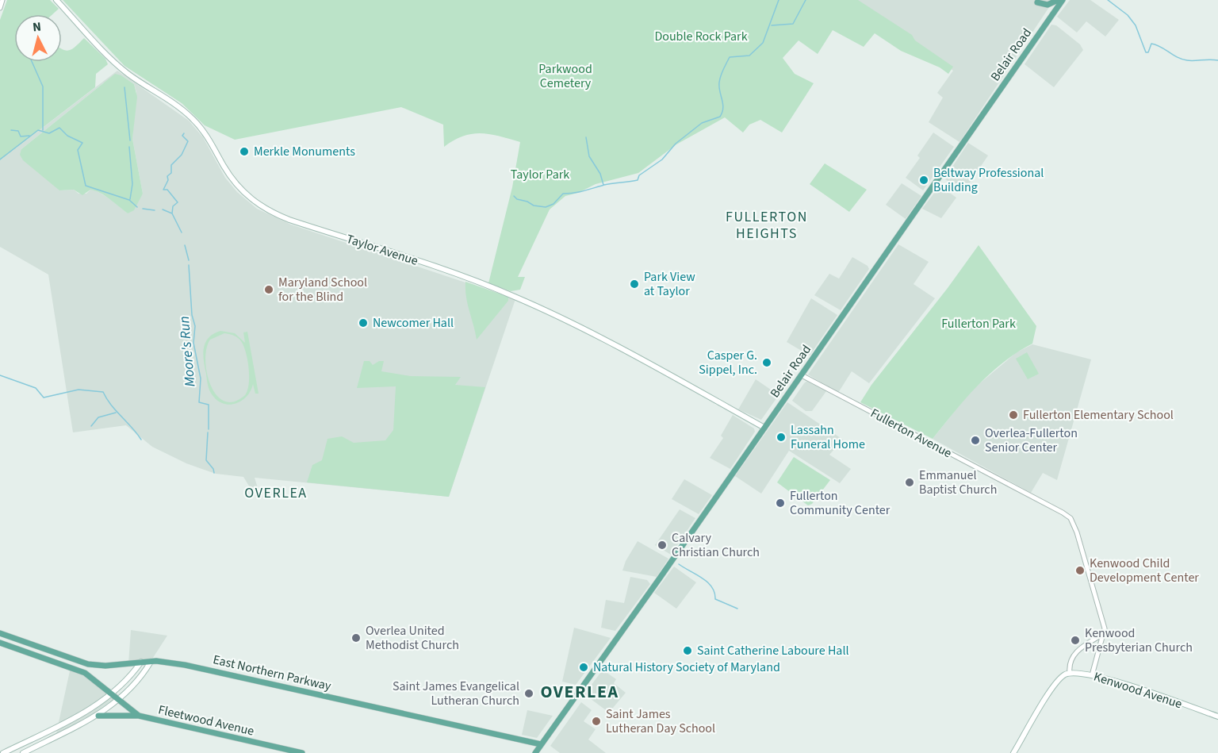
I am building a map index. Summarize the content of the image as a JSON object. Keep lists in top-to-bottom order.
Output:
{
  "streets": {
    "main road": [
      "Belair Road",
      "Taylor Avenue",
      "East Northern Parkway",
      "Kenwood Avenue",
      "Fleetwood Avenue"
    ],
    "street": ["Fullerton Avenue"]
  },
  "crossings": [
    ["Belair Road", "Taylor Avenue"],
    ["Belair Road", "Fullerton Avenue"],
    ["Belair Road", "East Northern Parkway"]
  ],
  "districts": ["FULLERTON HEIGHTS", "OVERLEA", "OVERLEA"],
  "water": ["Moore's Run"],
  "parks": [
    "Double Rock Park",
    "Parkwood Cemetery",
    "Taylor Park",
    "Fullerton Park"
  ],
  "places": [
    "Merkle Monuments",
    "Beltway Professional Building",
    "Park View at Taylor",
    "Maryland School for the Blind",
    "Newcomer Hall",
    "Casper G. Sippel, Inc.",
    "Fullerton Elementary School",
    "Lassahn Funeral Home",
    "Overlea-Fullerton Senior Center",
    "Emmanuel Baptist Church",
    "Fullerton Community Center",
    "Calvary Christian Church",
    "Kenwood Child Development Center",
    "Overlea United Methodist Church",
    "Kenwood Presbyterian Church",
    "Saint Catherine Laboure Hall",
    "Natural History Society of Maryland",
    "Saint James Evangelical Lutheran Church",
    "Saint James Lutheran Day School"
  ],
  "north": "top"
}
